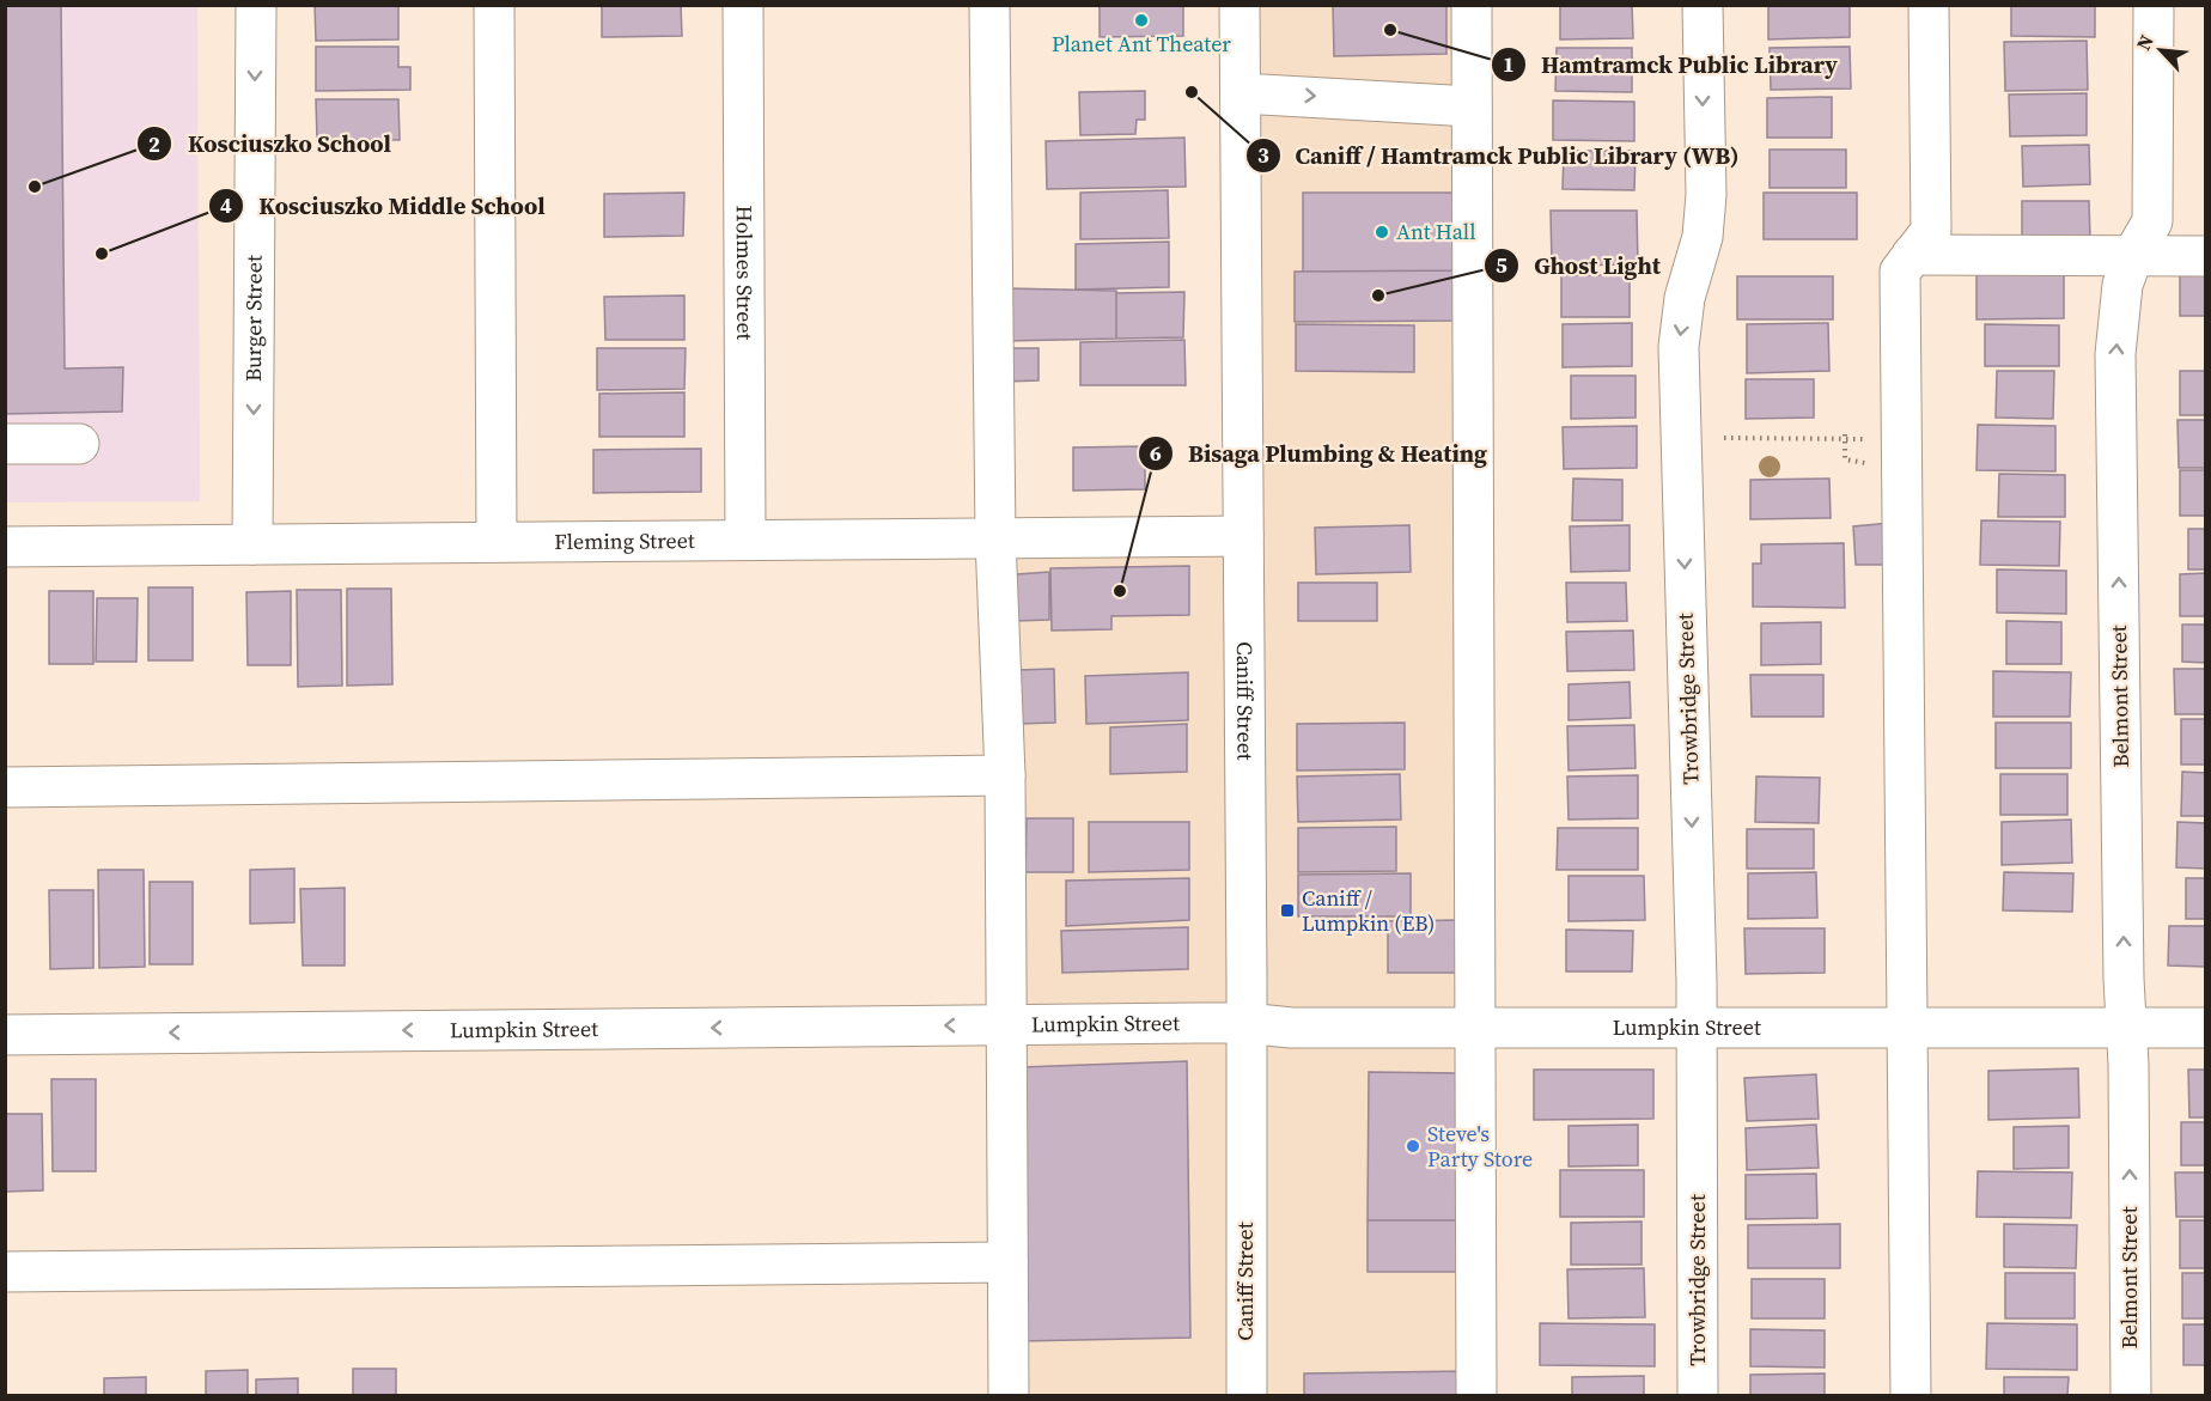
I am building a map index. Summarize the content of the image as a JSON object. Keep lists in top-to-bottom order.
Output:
{
  "streets": {
    "street": [
      "Holmes Street",
      "Burger Street",
      "Fleming Street",
      "Belmont Street",
      "Trowbridge Street",
      "Caniff Street",
      "Lumpkin Street"
    ]
  },
  "crossings": [
    ["Holmes Street", "Fleming Street"],
    ["Burger Street", "Fleming Street"],
    ["Fleming Street", "Caniff Street"],
    ["Belmont Street", "Lumpkin Street"],
    ["Trowbridge Street", "Lumpkin Street"],
    ["Caniff Street", "Lumpkin Street"]
  ],
  "places": {
    "other": [
      "Planet Ant Theater",
      "Hamtramck Public Library",
      "Caniff / Hamtramck Public Library (WB)",
      "Kosciuszko School",
      "Ant Hall",
      "Kosciuszko Middle School",
      "Ghost Light",
      "Bisaga Plumbing & Heating",
      "Steve's Party Store"
    ],
    "transit": ["Caniff / Lumpkin (EB)"]
  },
  "north": "top left"
}
